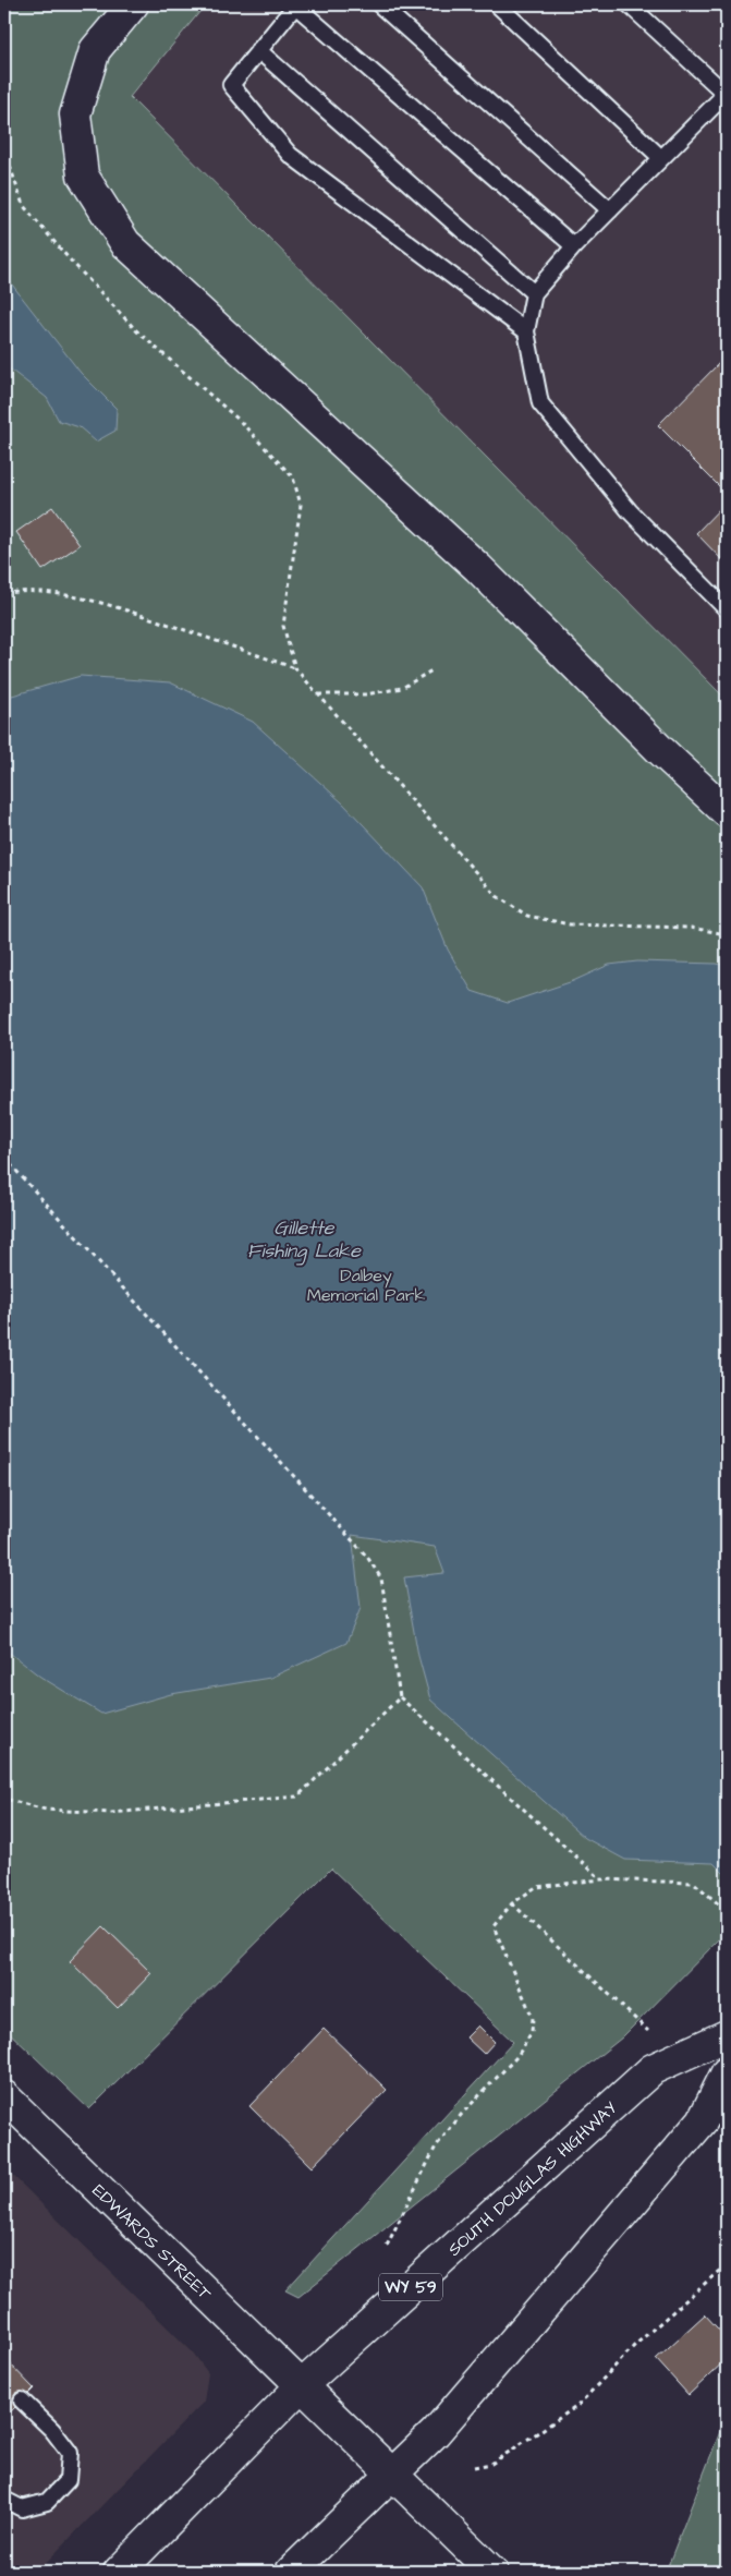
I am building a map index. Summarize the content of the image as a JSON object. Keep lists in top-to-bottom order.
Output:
{
  "streets": {
    "main road": ["SOUTH DOUGLAS HIGHWAY", "EDWARDS STREET", "WY 59"]
  },
  "crossings": [
    ["SOUTH DOUGLAS HIGHWAY", "EDWARDS STREET"]
  ],
  "water": ["Gillette Fishing Lake"],
  "parks": ["Dalbey Memorial Park"]
}
